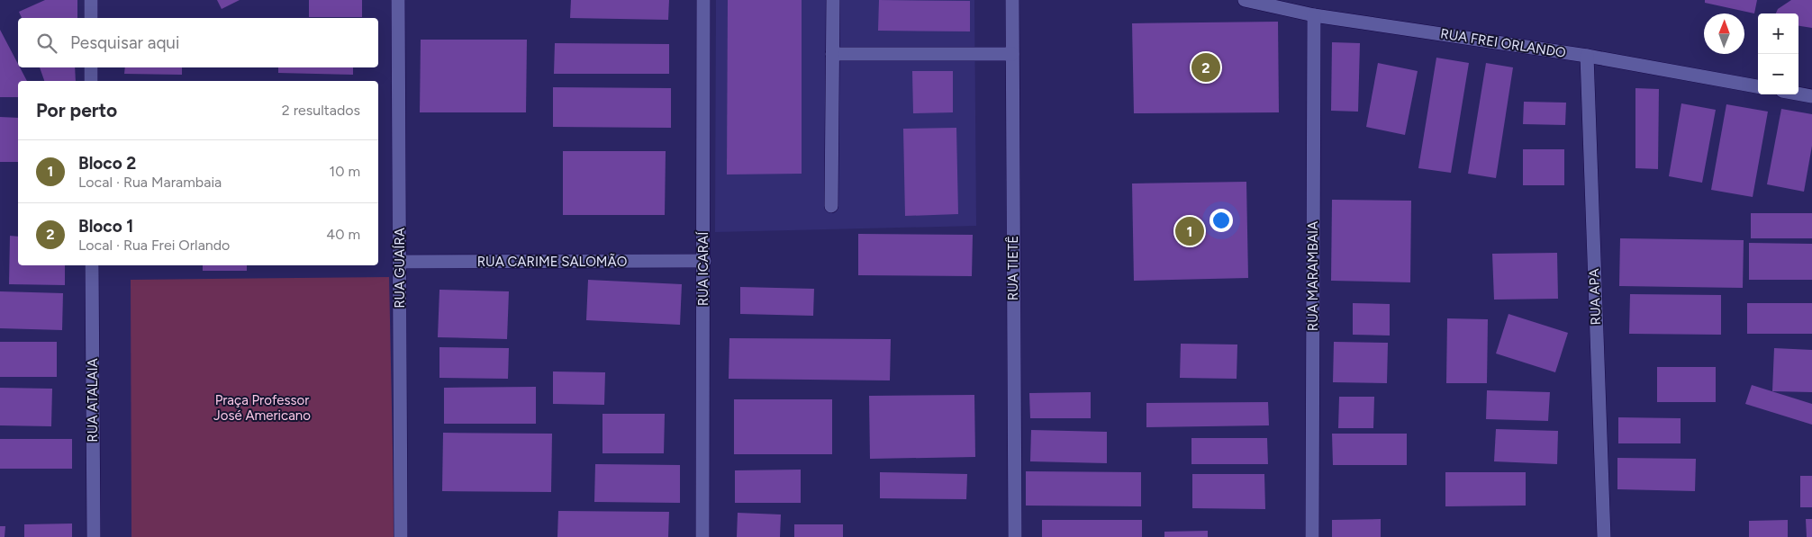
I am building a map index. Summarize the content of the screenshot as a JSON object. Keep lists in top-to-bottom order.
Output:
{
  "streets": {
    "street": [
      "RUA FREI ORLANDO",
      "RUA CARIME SALOMÃO",
      "RUA GUAÍRA",
      "RUA TIETÊ",
      "RUA ICARAÍ",
      "RUA MARAMBAIA",
      "RUA APA",
      "RUA ATALAIA"
    ]
  },
  "crossings": [
    ["RUA FREI ORLANDO", "RUA MARAMBAIA"],
    ["RUA FREI ORLANDO", "RUA APA"],
    ["RUA CARIME SALOMÃO", "RUA GUAÍRA"],
    ["RUA CARIME SALOMÃO", "RUA ICARAÍ"]
  ],
  "parks": ["Praça Professor José Americano"],
  "north": "top",
  "page": {
    "map_buttons": ["+", "−"],
    "search": "Pesquisar aqui",
    "pins": ["2", "1"],
    "heading": ["Por perto", "2 resultados"],
    "list": [
      {
        "mark": "1",
        "name": "Bloco 2",
        "note": "Local · Rua Marambaia",
        "value": "10 m"
      },
      {
        "mark": "2",
        "name": "Bloco 1",
        "note": "Local · Rua Frei Orlando",
        "value": "40 m"
      }
    ]
  }
}
